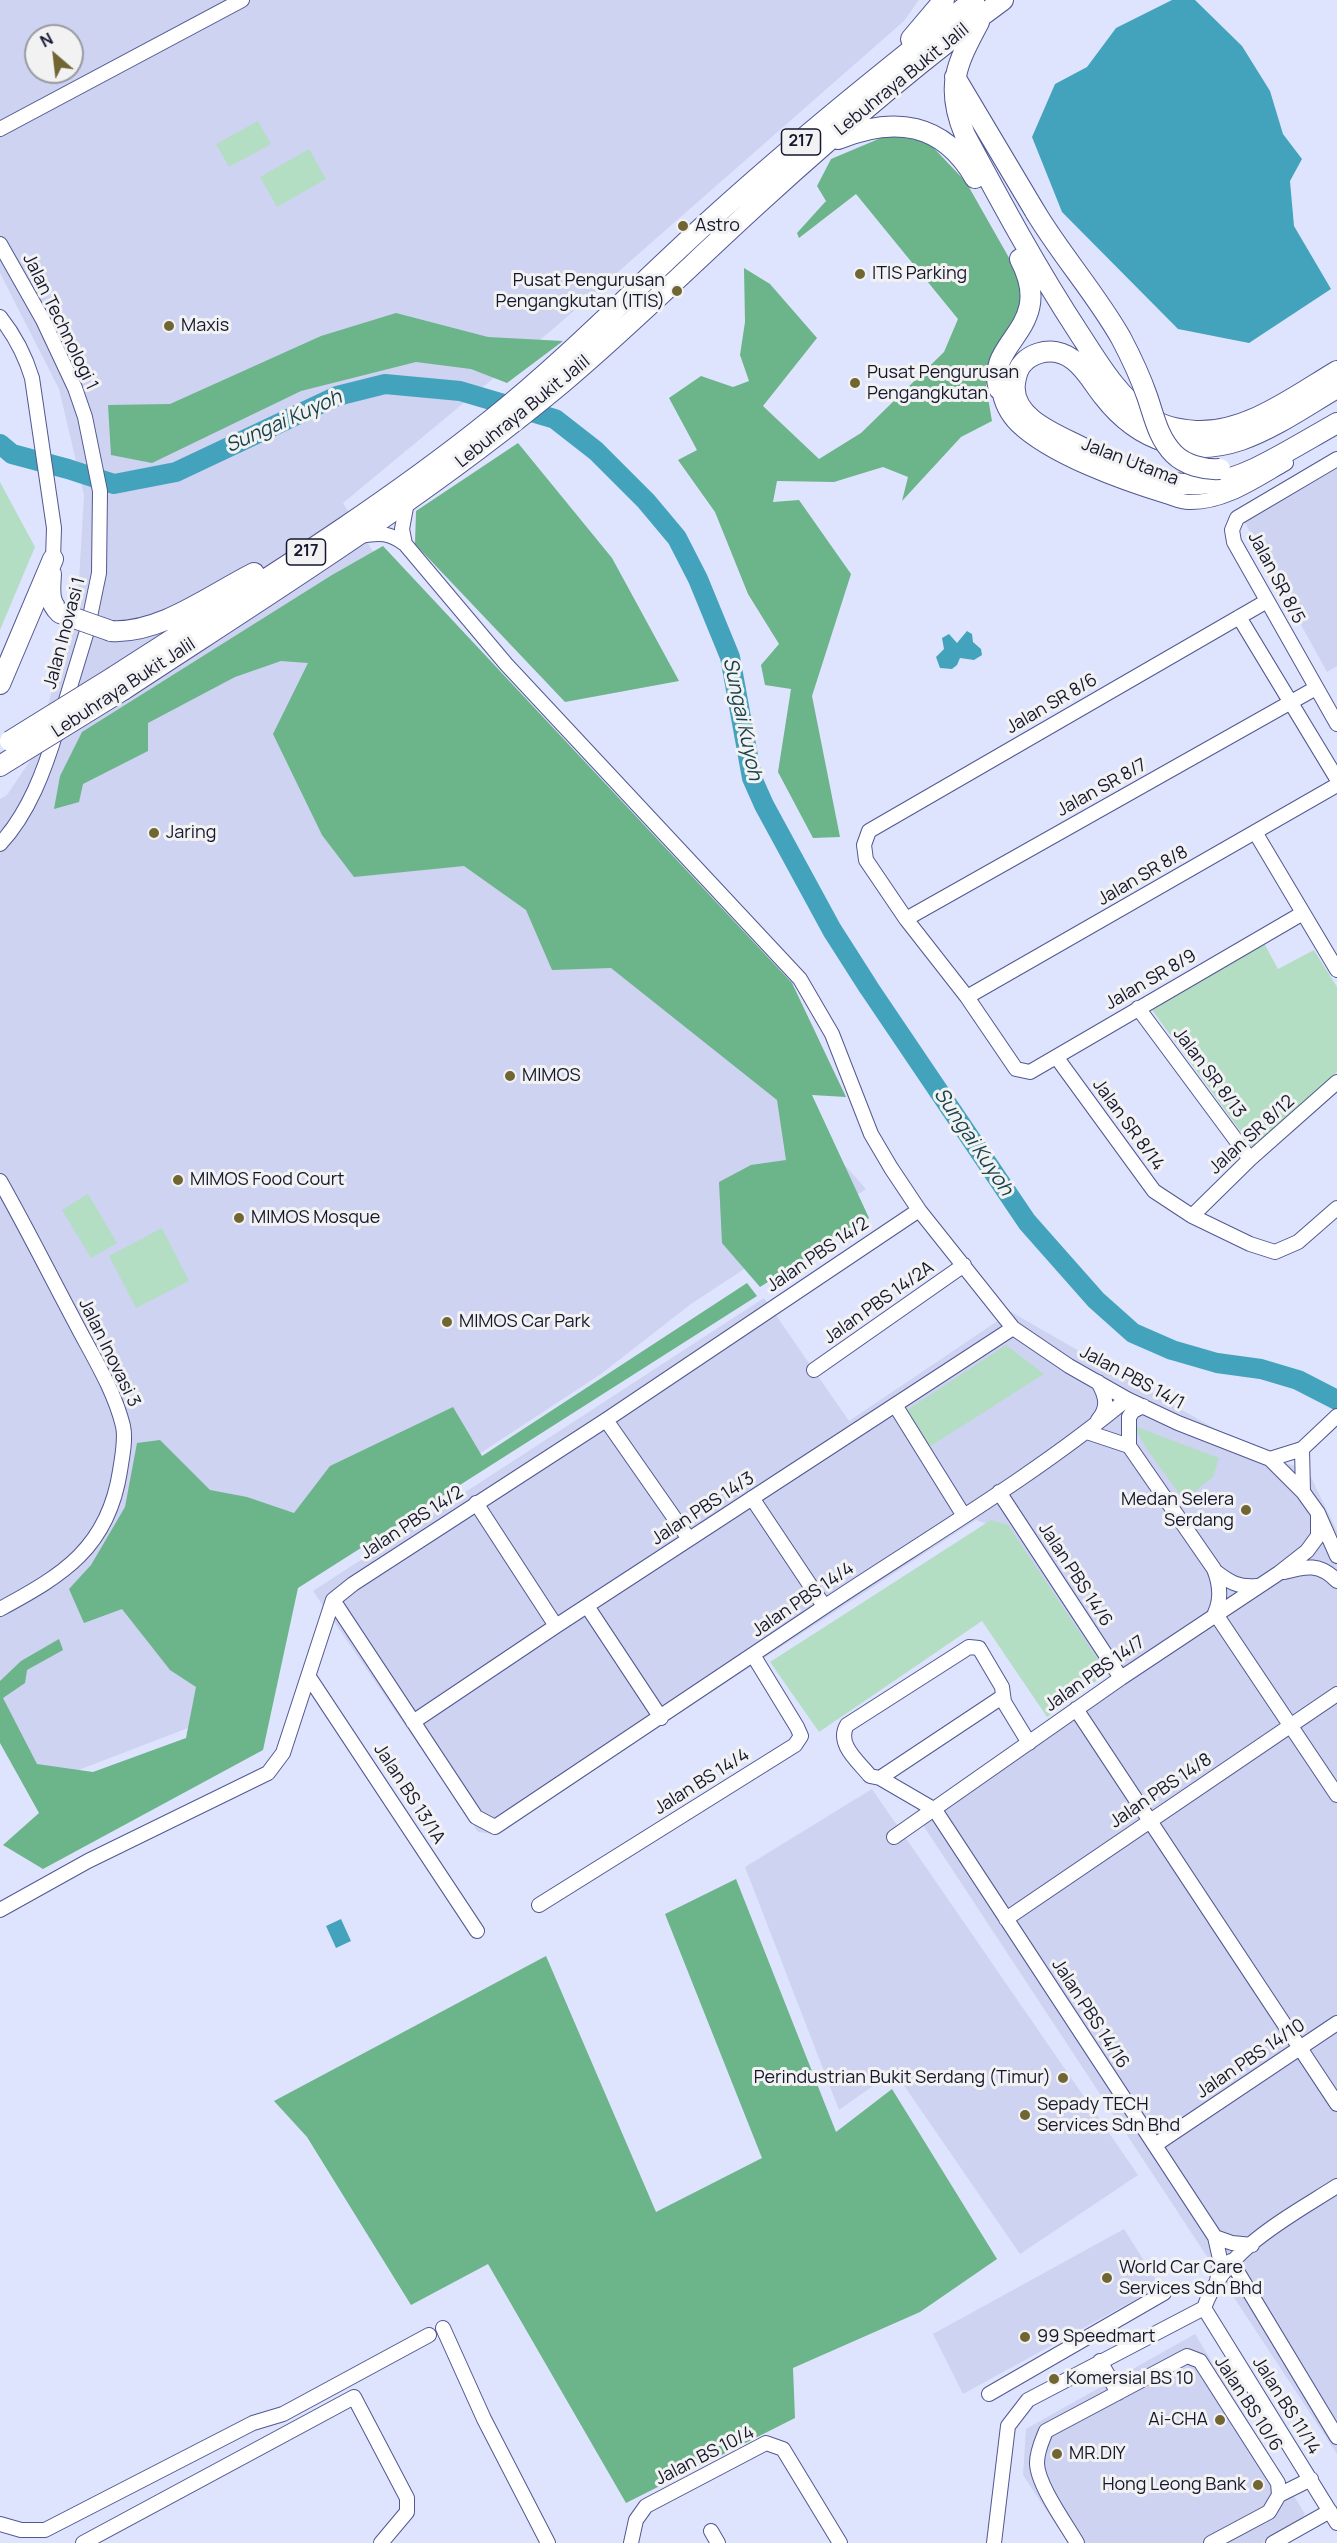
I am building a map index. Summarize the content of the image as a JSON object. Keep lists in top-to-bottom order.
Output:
{
  "streets": {
    "highway": ["Lebuhraya Bukit Jalil", "217"],
    "street": [
      "Jalan Technologi 1",
      "Jalan Utama",
      "Jalan SR 8/5",
      "Jalan Inovasi 1",
      "Jalan SR 8/6",
      "Jalan SR 8/7",
      "Jalan SR 8/8",
      "Jalan SR 8/9",
      "Jalan SR 8/13",
      "Jalan SR 8/14",
      "Jalan SR 8/12",
      "Jalan PBS 14/2",
      "Jalan PBS 14/2A",
      "Jalan Inovasi 3",
      "Jalan PBS 14/1",
      "Jalan PBS 14/3",
      "Jalan PBS 14/6",
      "Jalan PBS 14/4",
      "Jalan PBS 14/7",
      "Jalan BS 14/4",
      "Jalan PBS 14/8",
      "Jalan BS 13/1A",
      "Jalan PBS 14/16",
      "Jalan PBS 14/10",
      "Jalan BS 10/6",
      "Jalan BS 11/14",
      "Jalan BS 10/4"
    ]
  },
  "crossings": [
    ["Jalan Technologi 1", "Jalan Inovasi 1"],
    ["Jalan SR 8/5", "Jalan SR 8/6"],
    ["Jalan SR 8/5", "Jalan SR 8/7"],
    ["Jalan SR 8/6", "Jalan SR 8/7"],
    ["Jalan SR 8/8", "Jalan SR 8/9"],
    ["Jalan SR 8/9", "Jalan SR 8/13"],
    ["Jalan SR 8/9", "Jalan SR 8/14"],
    ["Jalan SR 8/13", "Jalan SR 8/12"],
    ["Jalan SR 8/14", "Jalan SR 8/12"],
    ["Jalan PBS 14/2", "Jalan PBS 14/1"],
    ["Jalan PBS 14/2A", "Jalan PBS 14/1"],
    ["Jalan PBS 14/1", "Jalan PBS 14/3"],
    ["Jalan PBS 14/1", "Jalan PBS 14/4"],
    ["Jalan PBS 14/1", "Jalan PBS 14/7"],
    ["Jalan PBS 14/3", "Jalan PBS 14/4"],
    ["Jalan PBS 14/6", "Jalan PBS 14/4"],
    ["Jalan PBS 14/6", "Jalan PBS 14/7"],
    ["Jalan PBS 14/4", "Jalan BS 14/4"],
    ["Jalan PBS 14/7", "Jalan PBS 14/16"],
    ["Jalan PBS 14/8", "Jalan PBS 14/16"],
    ["Jalan PBS 14/16", "Jalan PBS 14/10"]
  ],
  "water": ["Sungai Kuyoh"],
  "places": [
    "Astro",
    "ITIS Parking",
    "Pusat Pengurusan Pengangkutan (ITIS)",
    "Maxis",
    "Pusat Pengurusan Pengangkutan",
    "Jaring",
    "MIMOS",
    "MIMOS Food Court",
    "MIMOS Mosque",
    "MIMOS Car Park",
    "Medan Selera Serdang",
    "Perindustrian Bukit Serdang (Timur)",
    "Sepady TECH Services Sdn Bhd",
    "World Car Care Services Sdn Bhd",
    "99 Speedmart",
    "Komersial BS 10",
    "Ai-CHA",
    "MR.DIY",
    "Hong Leong Bank"
  ],
  "north": "top left"
}
